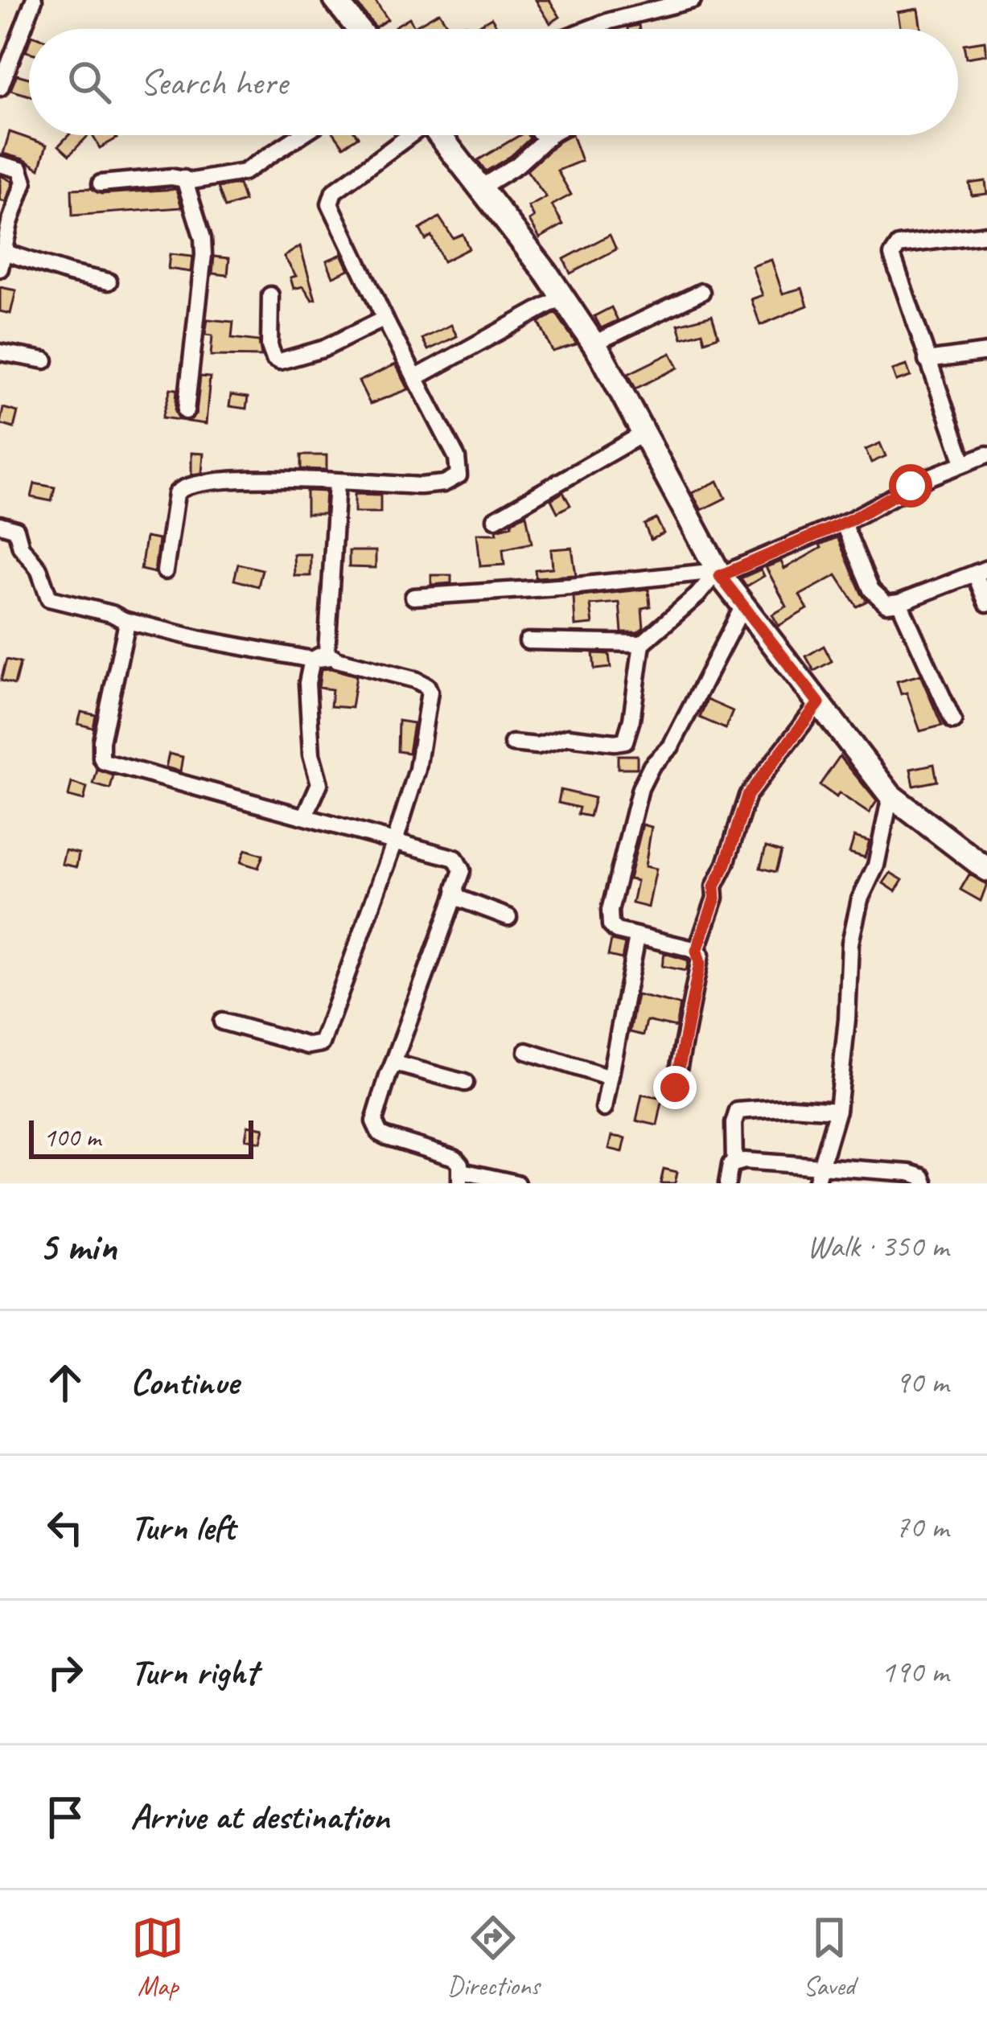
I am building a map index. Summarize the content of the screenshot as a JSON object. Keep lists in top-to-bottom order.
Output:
{
  "scale_bar": "100 m",
  "page": {
    "search": "Search here",
    "scale": "100 m",
    "heading": ["5 min", "Walk · 350 m"],
    "list": [
      ["Continue", "90 m"],
      ["Turn left", "70 m"],
      ["Turn right", "190 m"],
      "Arrive at destination"
    ],
    "nav": ["Map", "Directions", "Saved"]
  }
}
